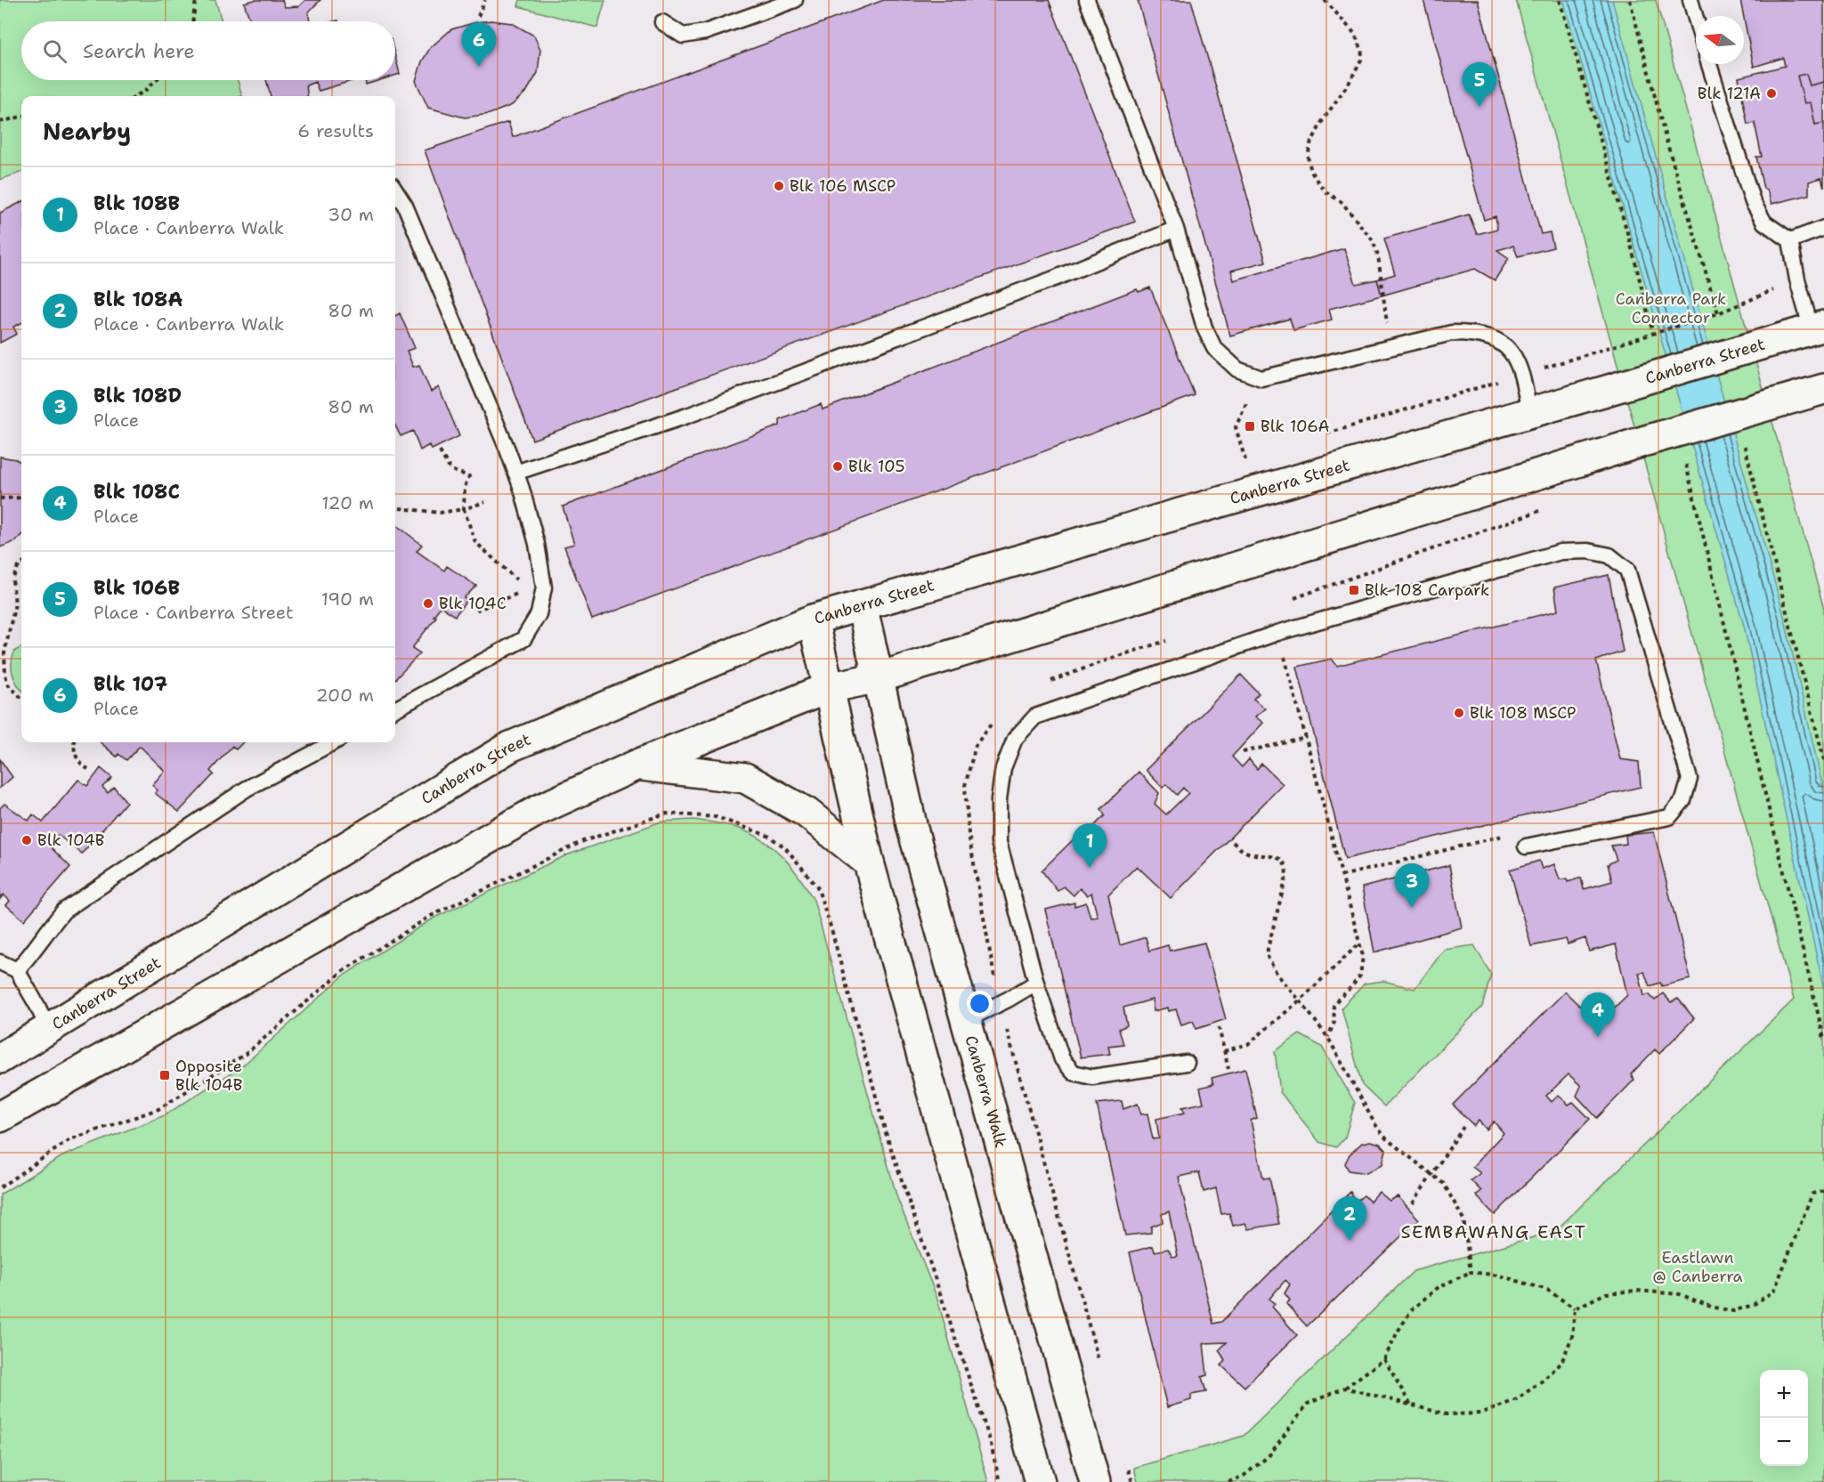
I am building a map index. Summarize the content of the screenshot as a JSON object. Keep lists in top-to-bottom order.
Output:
{
  "streets": {
    "street": ["Canberra Street", "Canberra Walk"]
  },
  "crossings": [
    ["Canberra Street", "Canberra Walk"]
  ],
  "districts": ["SEMBAWANG EAST"],
  "parks": ["Canberra Park Connector", "Eastlawn @ Canberra"],
  "places": {
    "other": [
      "Blk 121A",
      "Blk 106 MSCP",
      "Blk 105",
      "Blk 104C",
      "Blk 108 MSCP",
      "Blk 104B"
    ],
    "transit": ["Blk 106A", "Blk 108 Carpark", "Opposite Blk 104B"]
  },
  "north": "left",
  "page": {
    "search": "Search here",
    "pins": [
      "6",
      "5",
      "1",
      "3",
      "4",
      "2"
    ],
    "heading": ["Nearby", "6 results"],
    "list": [
      {
        "mark": "1",
        "name": "Blk 108B",
        "note": "Place · Canberra Walk",
        "value": "30 m"
      },
      {
        "mark": "2",
        "name": "Blk 108A",
        "note": "Place · Canberra Walk",
        "value": "80 m"
      },
      {
        "mark": "3",
        "name": "Blk 108D",
        "note": "Place",
        "value": "80 m"
      },
      {
        "mark": "4",
        "name": "Blk 108C",
        "note": "Place",
        "value": "120 m"
      },
      {
        "mark": "5",
        "name": "Blk 106B",
        "note": "Place · Canberra Street",
        "value": "190 m"
      },
      {
        "mark": "6",
        "name": "Blk 107",
        "note": "Place",
        "value": "200 m"
      }
    ],
    "map_buttons": ["+", "−"]
  }
}
